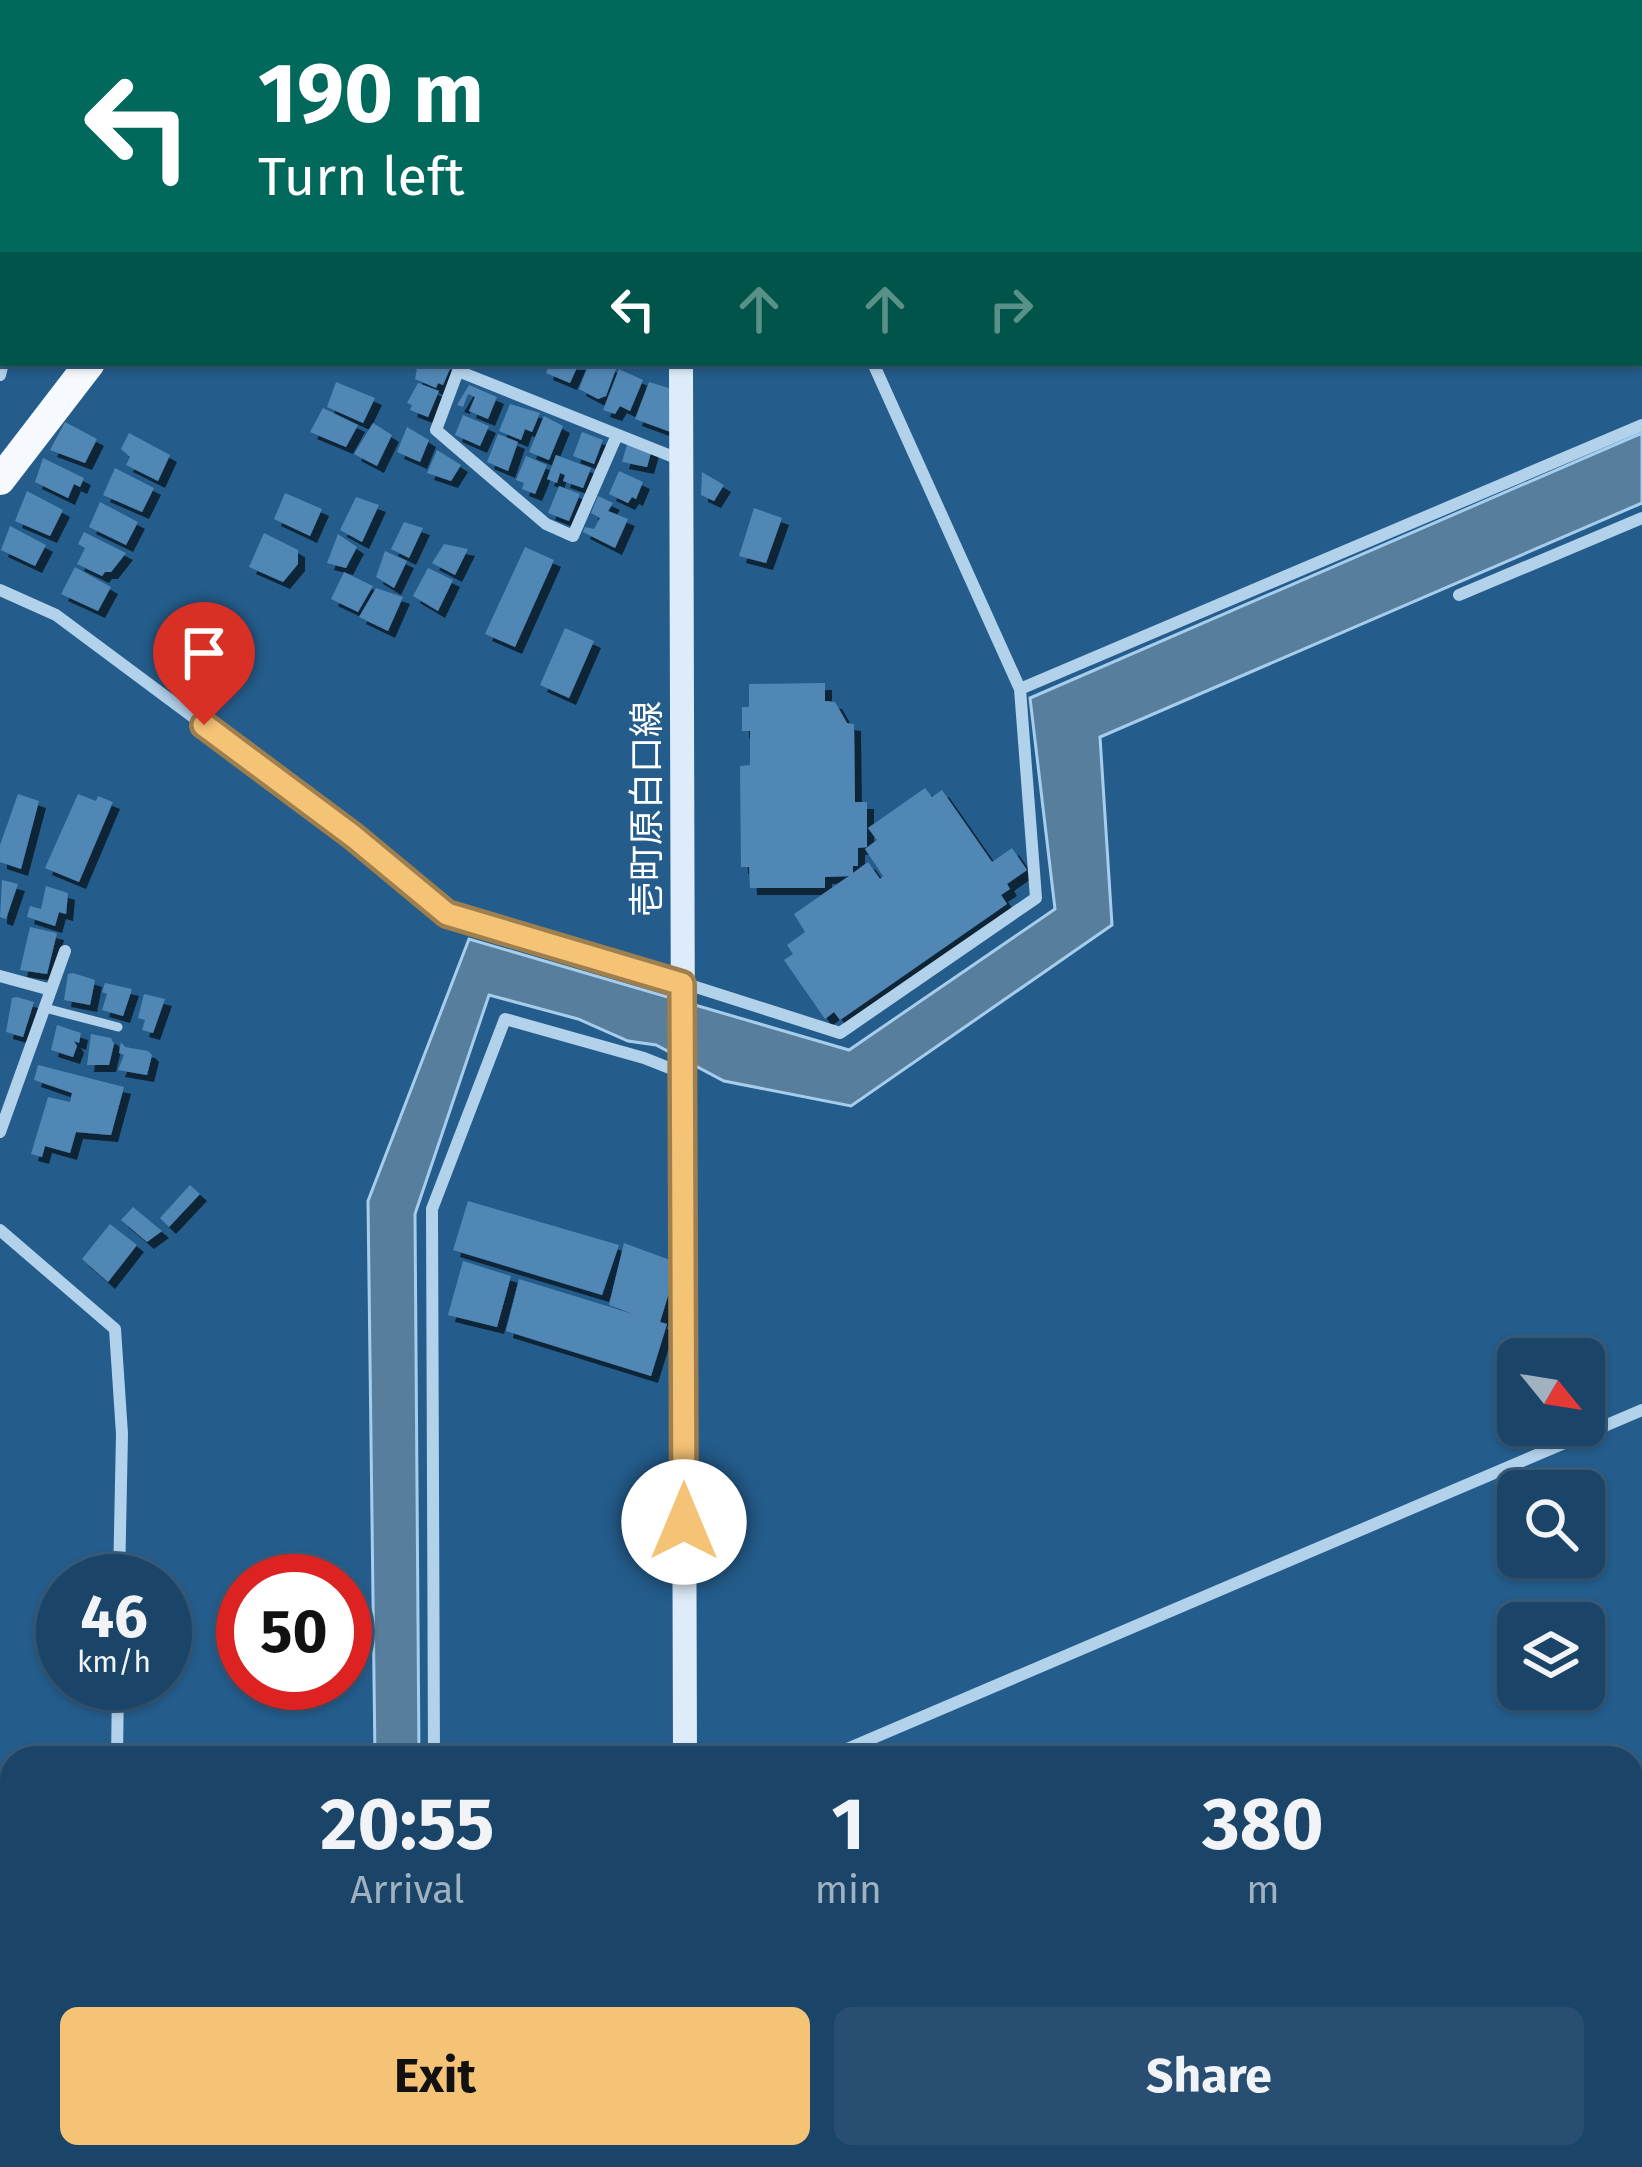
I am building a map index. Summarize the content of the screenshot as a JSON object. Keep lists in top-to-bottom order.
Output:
{
  "streets": {
    "main road": ["壱町原白口線"]
  },
  "north": "bottom right",
  "page": {
    "turn": ["190 m", "Turn left"],
    "speed": "46 km/h",
    "limit": "50",
    "eta": [
      "20:55",
      "Arrival",
      "1",
      "min",
      "380",
      "m"
    ],
    "buttons": ["Exit", "Share"]
  }
}
